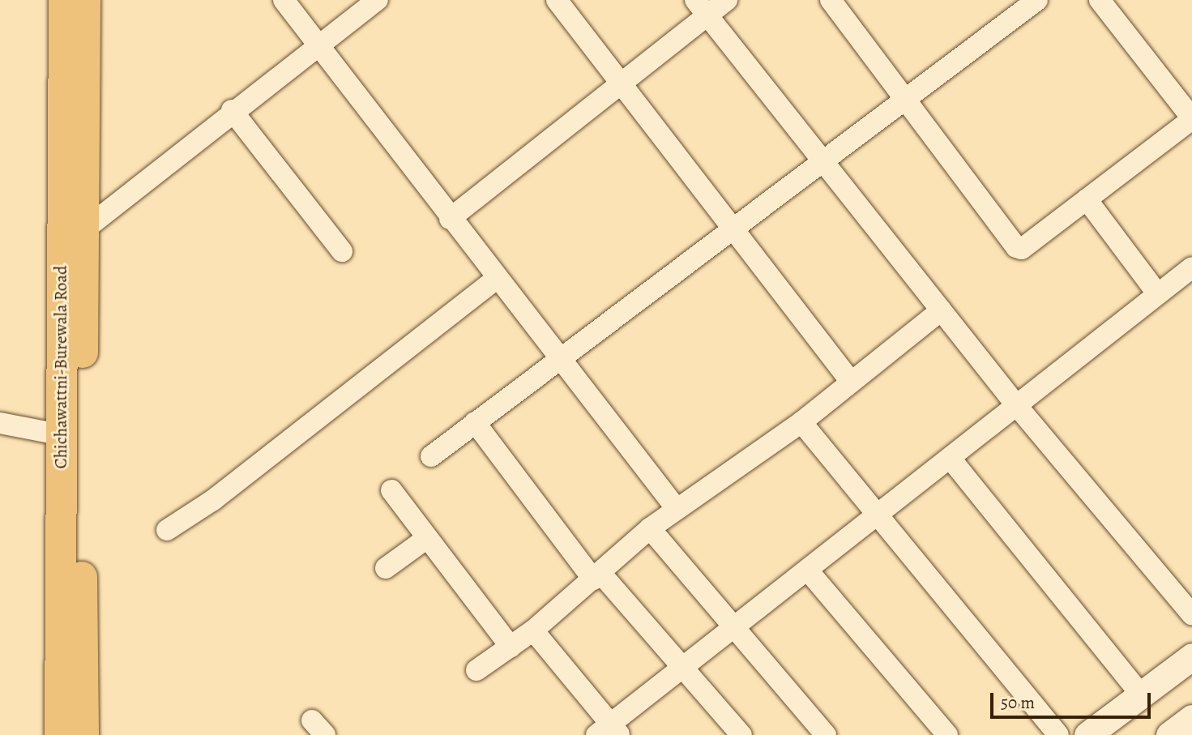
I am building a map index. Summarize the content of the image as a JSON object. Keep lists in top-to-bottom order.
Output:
{
  "streets": {
    "main road": ["Chichawattni-Burewala Road"]
  },
  "scale_bar": "50 m"
}
